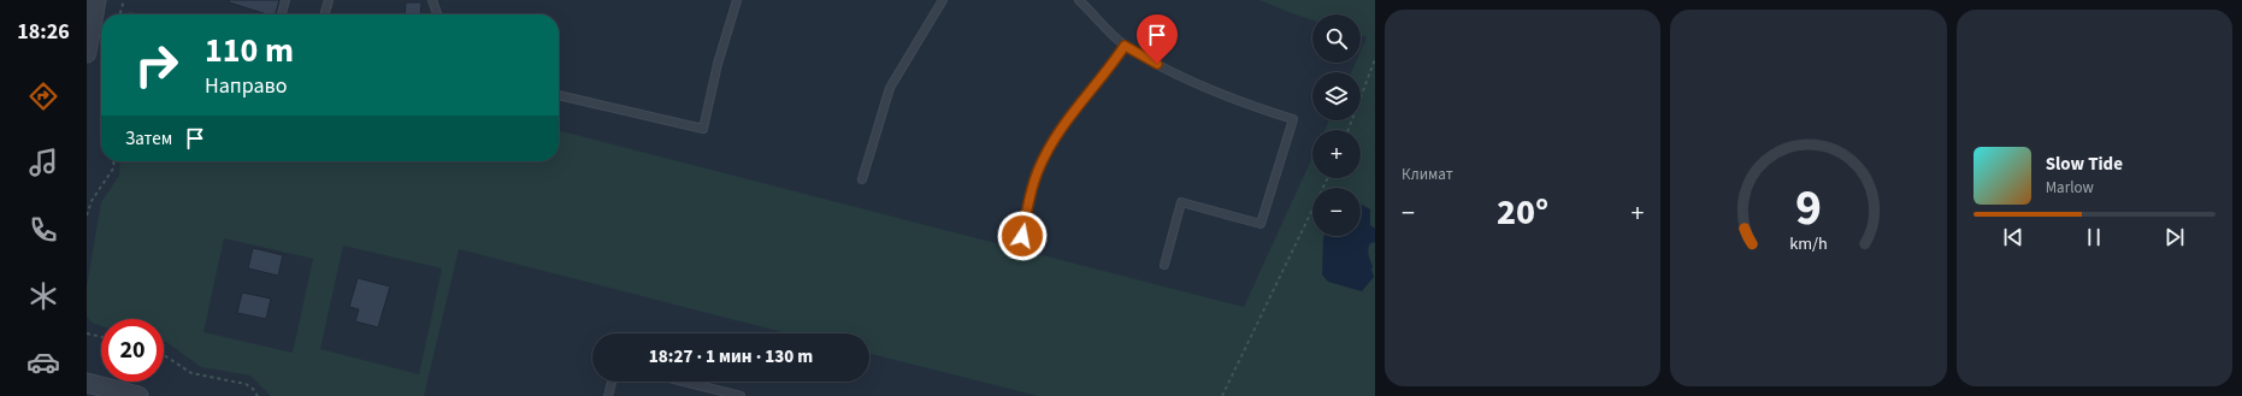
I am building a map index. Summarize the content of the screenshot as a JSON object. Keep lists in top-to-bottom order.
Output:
{
  "page": {
    "tabs": "18:26",
    "tile": "Климат",
    "map_buttons": ["+", "−"],
    "turn": ["110 m", "Направо"],
    "then": "Затем",
    "song": ["Slow Tide", "Marlow"],
    "heat": ["−", "20°", "+"],
    "limit": "20",
    "trip": "18:27 · 1 мин · 130 m",
    "gauge": ["9", "km/h"]
  }
}
